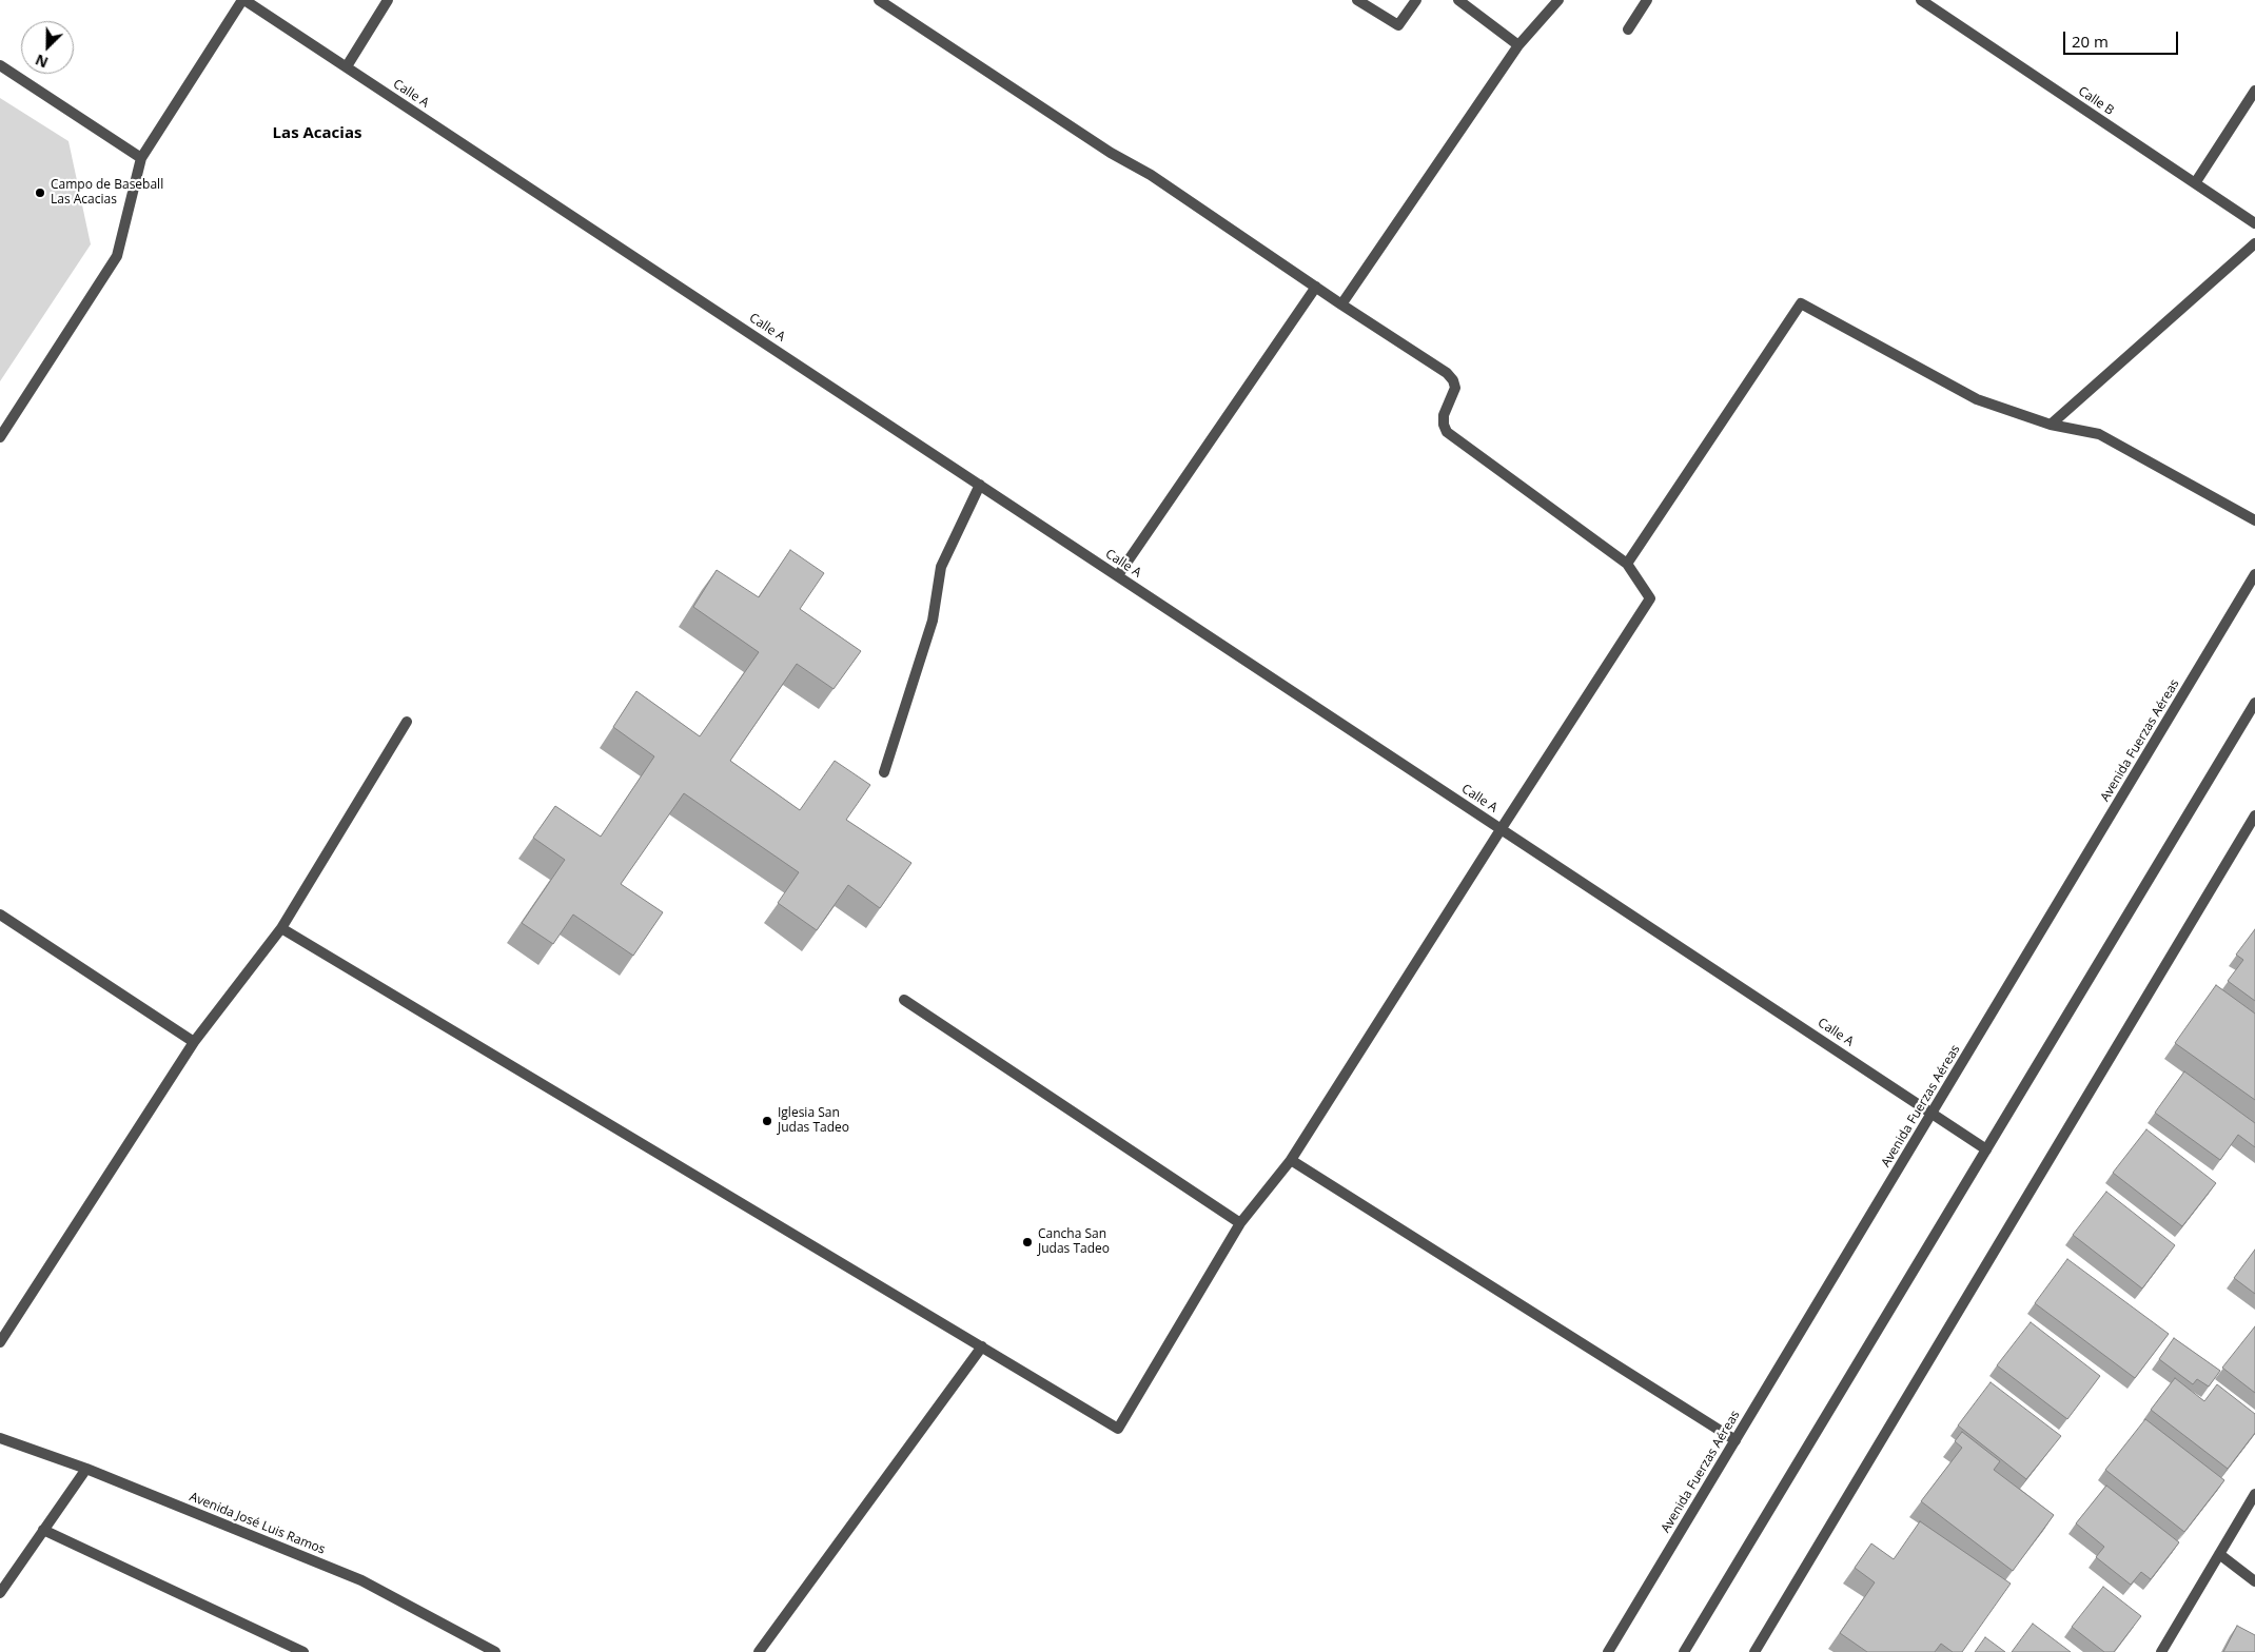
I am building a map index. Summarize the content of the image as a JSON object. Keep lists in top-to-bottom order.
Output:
{
  "streets": {
    "street": [
      "Calle A",
      "Calle B",
      "Avenida Fuerzas Aéreas",
      "Avenida José Luis Ramos"
    ]
  },
  "crossings": [
    ["Calle A", "Avenida Fuerzas Aéreas"]
  ],
  "districts": ["Las Acacias"],
  "places": ["Campo de Baseball Las Acacias", "Iglesia San Judas Tadeo", "Cancha San Judas Tadeo"],
  "scale_bar": "20 m",
  "north": "bottom left"
}
